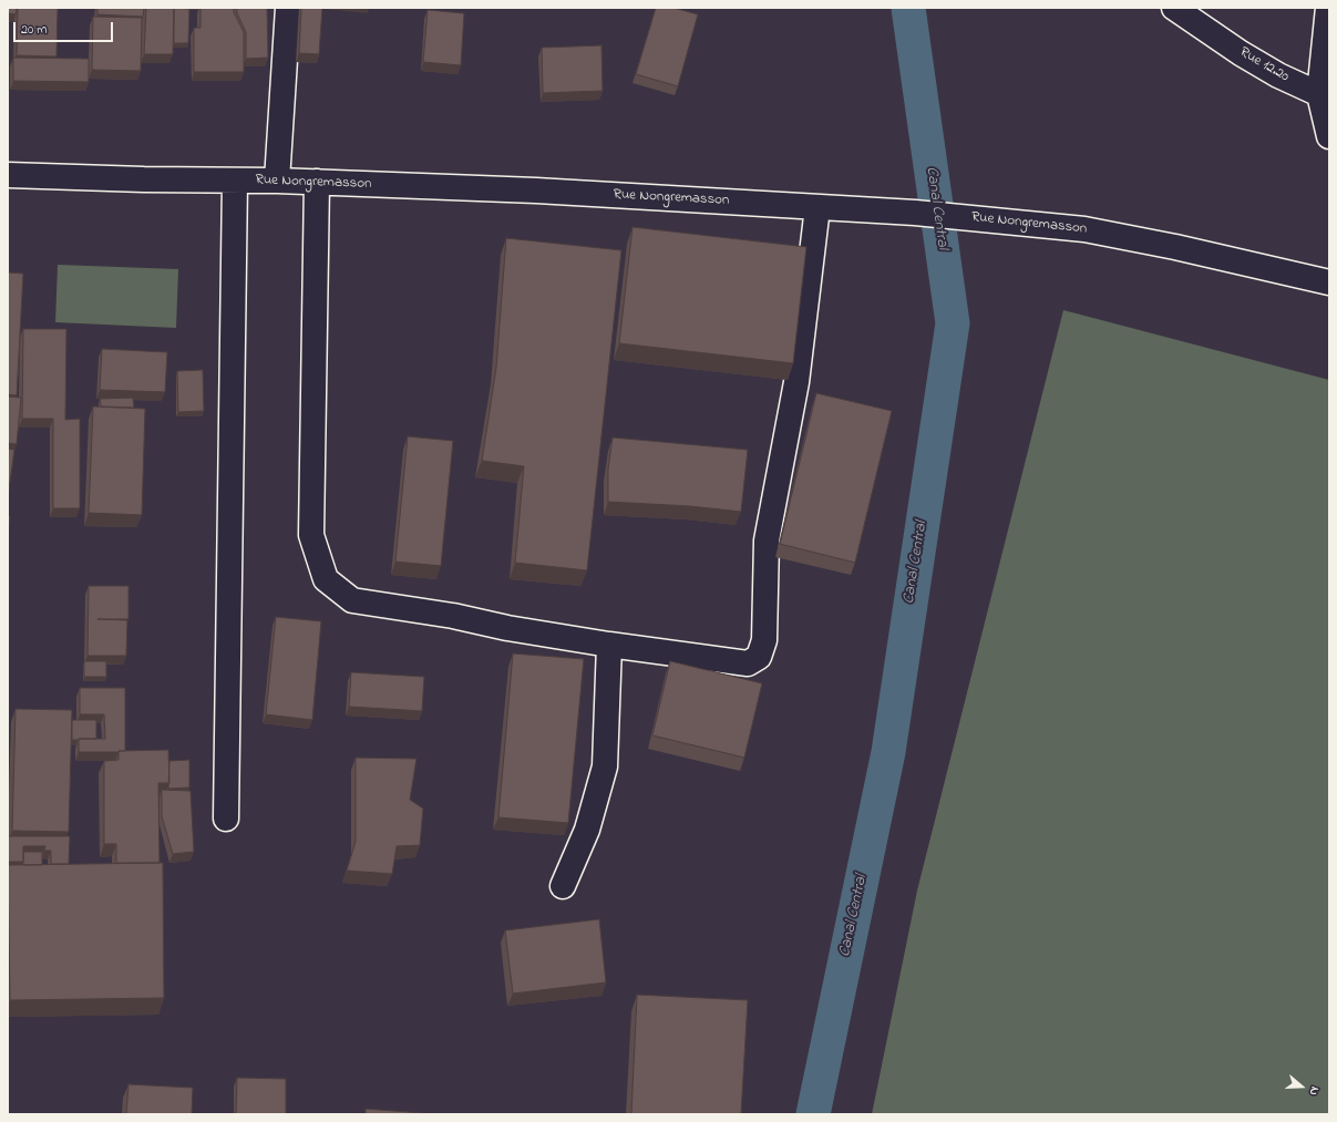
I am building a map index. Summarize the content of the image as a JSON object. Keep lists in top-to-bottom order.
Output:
{
  "streets": {
    "street": ["Rue 12.20", "Rue Nongremasson"]
  },
  "water": ["Canal Central"],
  "scale_bar": "20 m",
  "north": "right"
}
